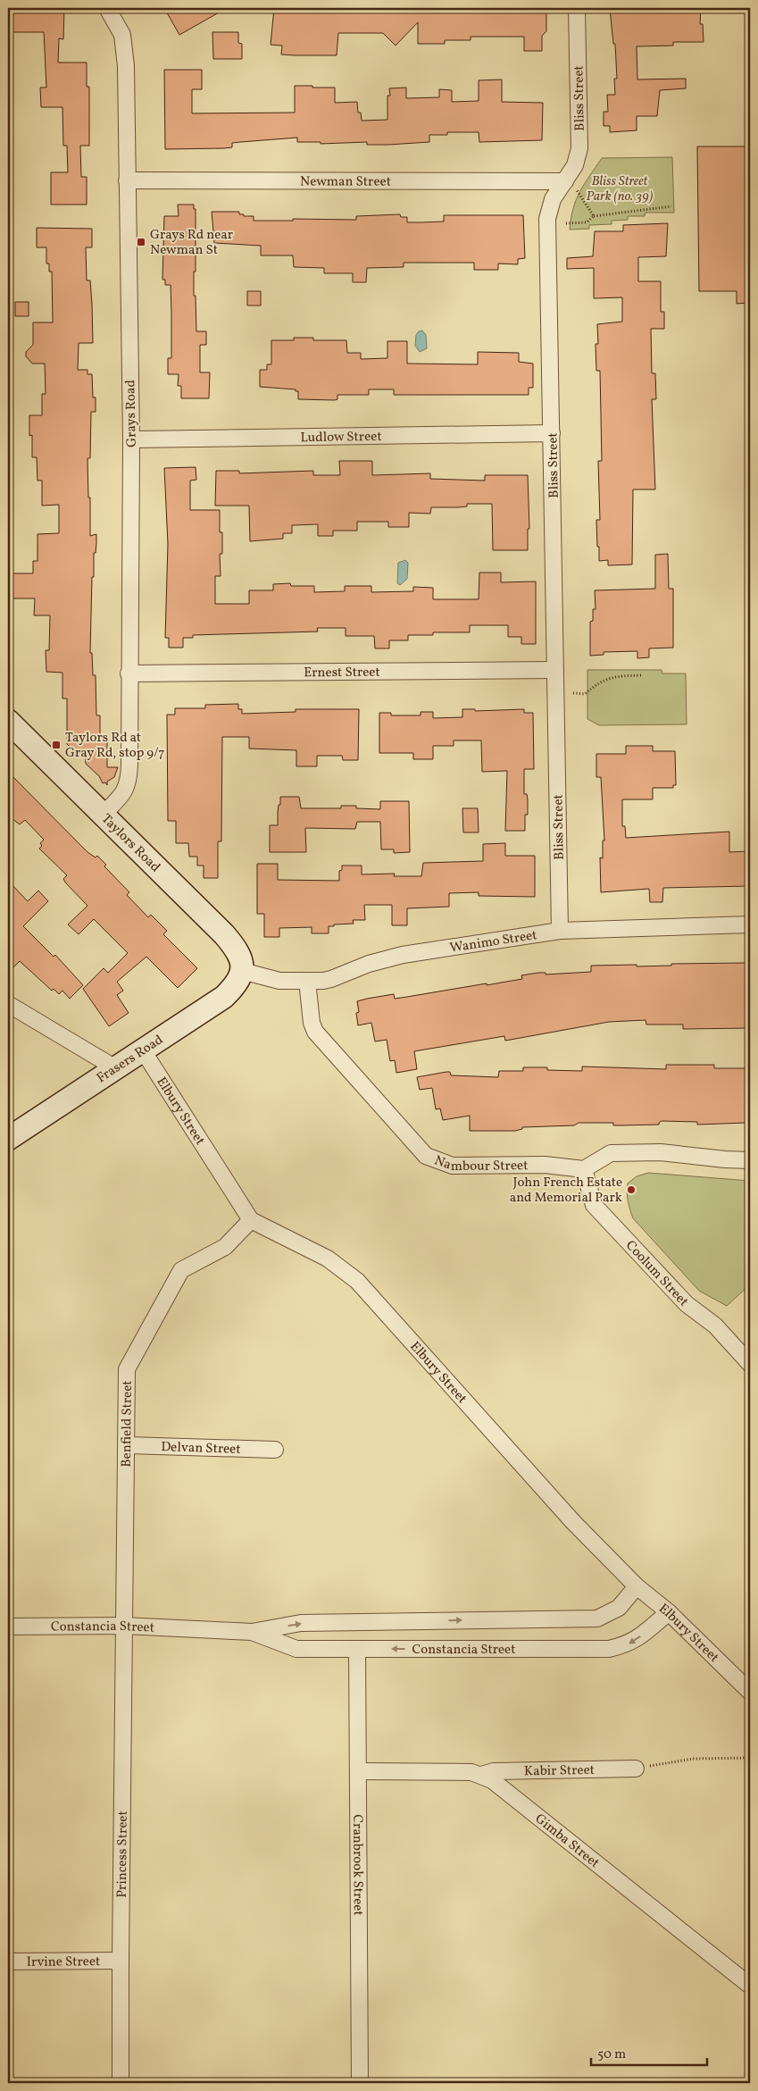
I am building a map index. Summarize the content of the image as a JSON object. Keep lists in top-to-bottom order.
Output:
{
  "streets": {
    "street": [
      "Bliss Street",
      "Newman Street",
      "Grays Road",
      "Ludlow Street",
      "Ernest Street",
      "Taylors Road",
      "Wanimo Street",
      "Frasers Road",
      "Elbury Street",
      "Nambour Street",
      "Coolum Street",
      "Benfield Street",
      "Delvan Street",
      "Constancia Street",
      "Kabir Street",
      "Gimba Street",
      "Princess Street",
      "Cranbrook Street",
      "Irvine Street"
    ]
  },
  "crossings": [
    ["Bliss Street", "Newman Street"],
    ["Bliss Street", "Ludlow Street"],
    ["Bliss Street", "Ernest Street"],
    ["Bliss Street", "Wanimo Street"],
    ["Newman Street", "Grays Road"],
    ["Grays Road", "Ludlow Street"],
    ["Grays Road", "Ernest Street"],
    ["Grays Road", "Taylors Road"],
    ["Taylors Road", "Wanimo Street"],
    ["Taylors Road", "Frasers Road"],
    ["Wanimo Street", "Frasers Road"],
    ["Wanimo Street", "Nambour Street"],
    ["Frasers Road", "Elbury Street"],
    ["Elbury Street", "Benfield Street"],
    ["Elbury Street", "Constancia Street"],
    ["Nambour Street", "Coolum Street"],
    ["Benfield Street", "Delvan Street"],
    ["Benfield Street", "Constancia Street"],
    ["Benfield Street", "Princess Street"],
    ["Constancia Street", "Princess Street"],
    ["Constancia Street", "Cranbrook Street"],
    ["Kabir Street", "Gimba Street"],
    ["Gimba Street", "Cranbrook Street"],
    ["Princess Street", "Irvine Street"]
  ],
  "parks": ["Bliss Street Park (no. 39)"],
  "places": {
    "transit": ["Grays Rd near Newman St", "Taylors Rd at Gray Rd, stop 9/7"],
    "other": ["John French Estate and Memorial Park"]
  },
  "scale_bar": "50 m"
}
